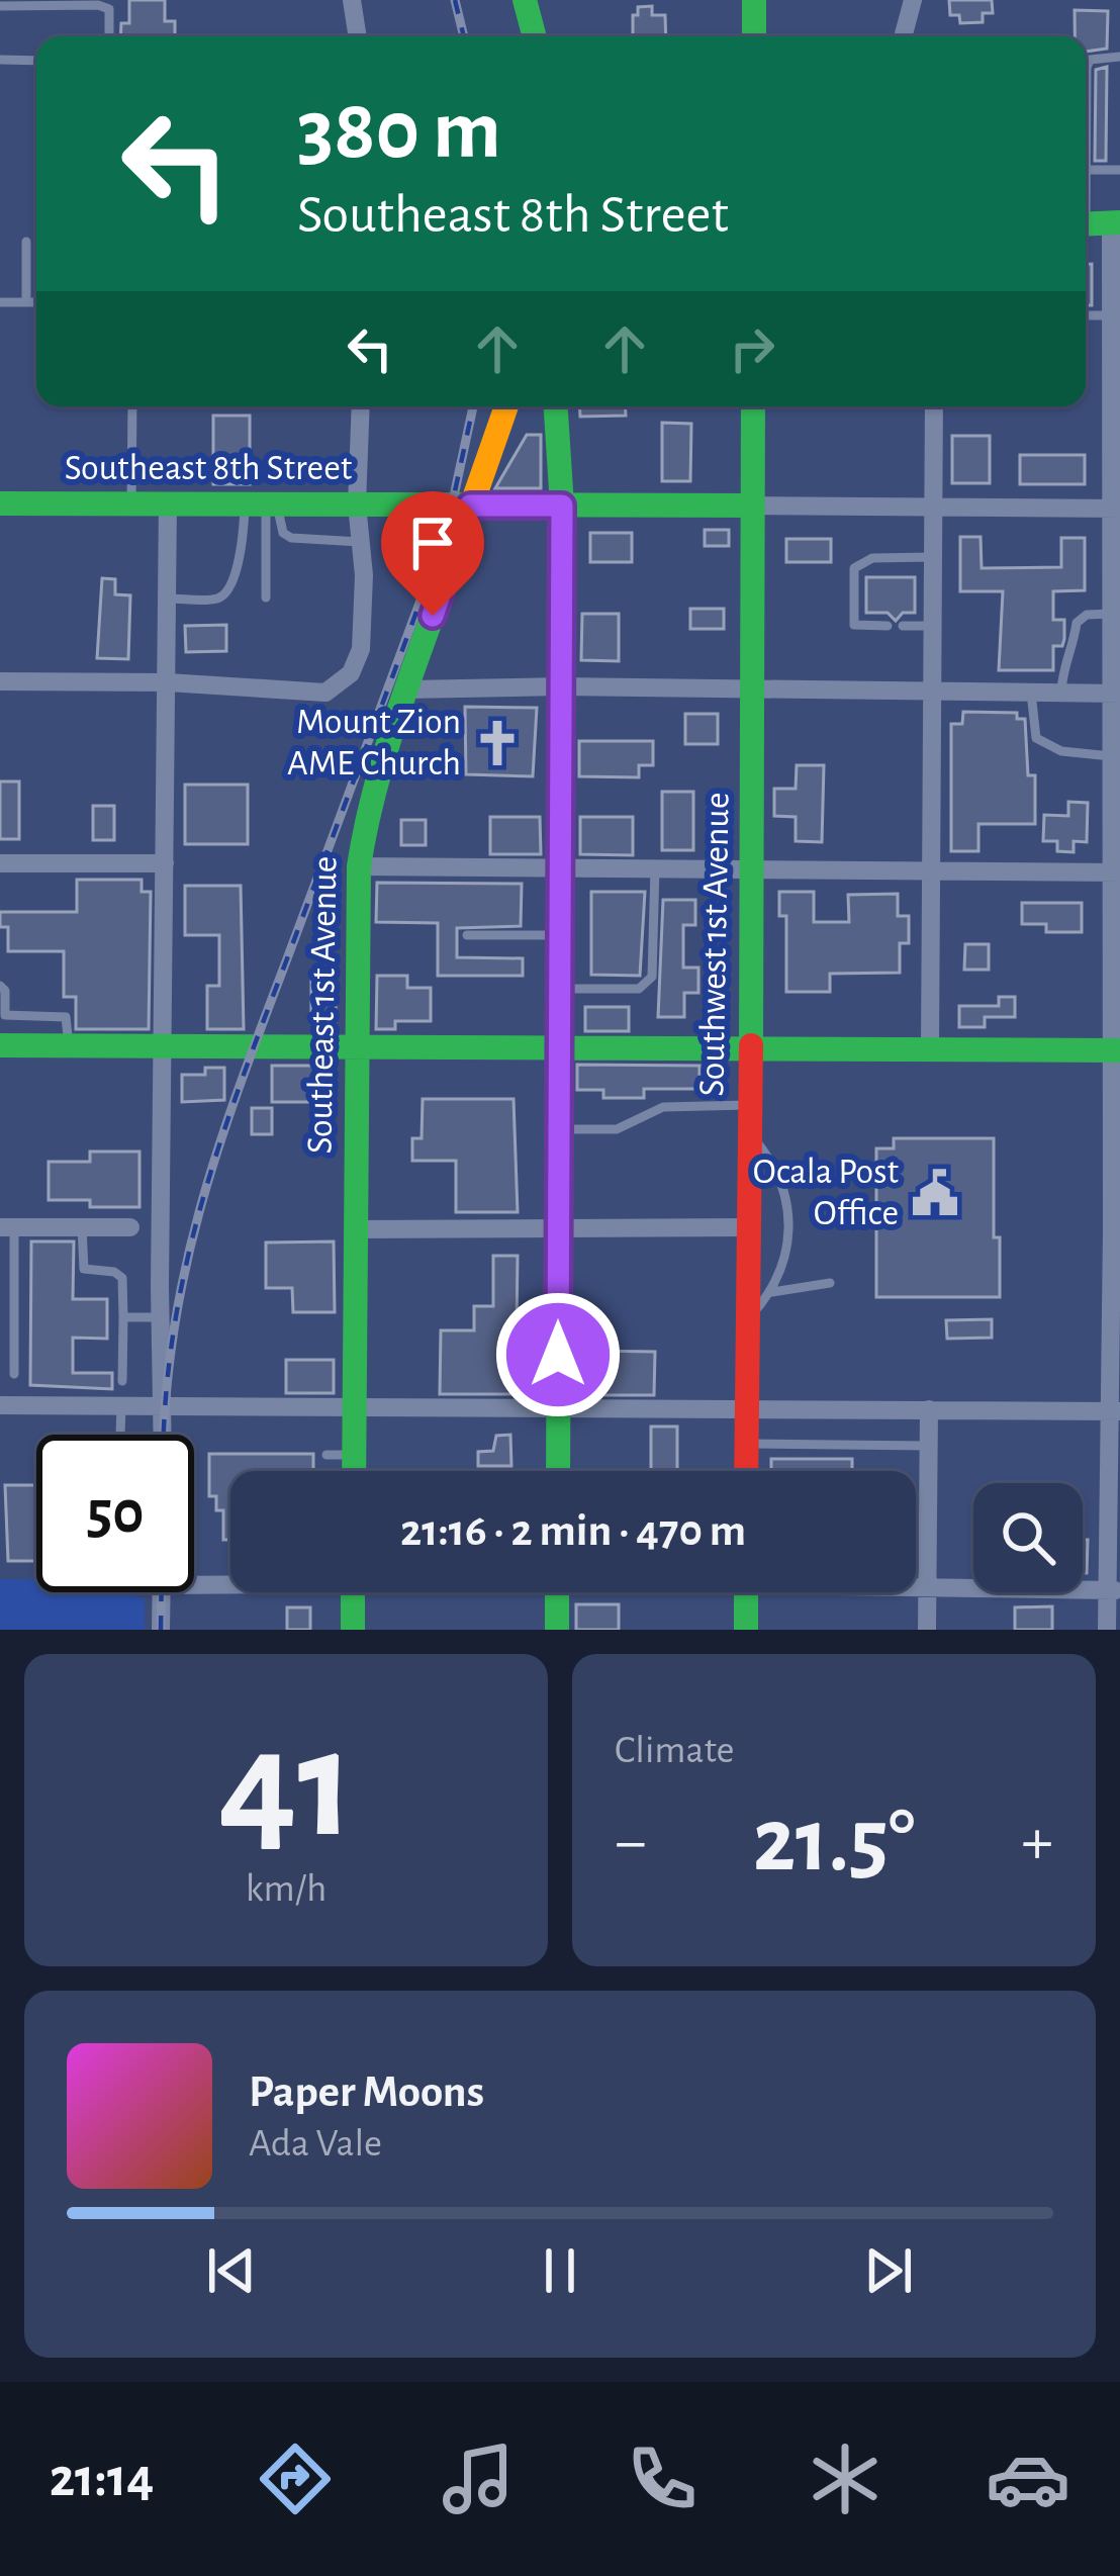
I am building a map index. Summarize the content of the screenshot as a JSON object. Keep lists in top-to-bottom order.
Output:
{
  "streets": {
    "street": ["Southeast 8th Street", "Southwest 1st Avenue", "Southeast 1st Avenue"]
  },
  "crossings": [
    ["Southeast 8th Street", "Southwest 1st Avenue"],
    ["Southeast 8th Street", "Southeast 1st Avenue"]
  ],
  "places": {
    "church": ["Mount Zion AME Church"],
    "public building": ["Ocala Post Office"]
  },
  "page": {
    "turn": ["380 m", "Southeast 8th Street"],
    "limit": "50",
    "trip": "21:16 · 2 min · 470 m",
    "tile": [
      ["41", "km/h"],
      "Climate"
    ],
    "heat": ["−", "21.5°", "+"],
    "song": ["Paper Moons", "Ada Vale"],
    "tabs": "21:14"
  }
}
